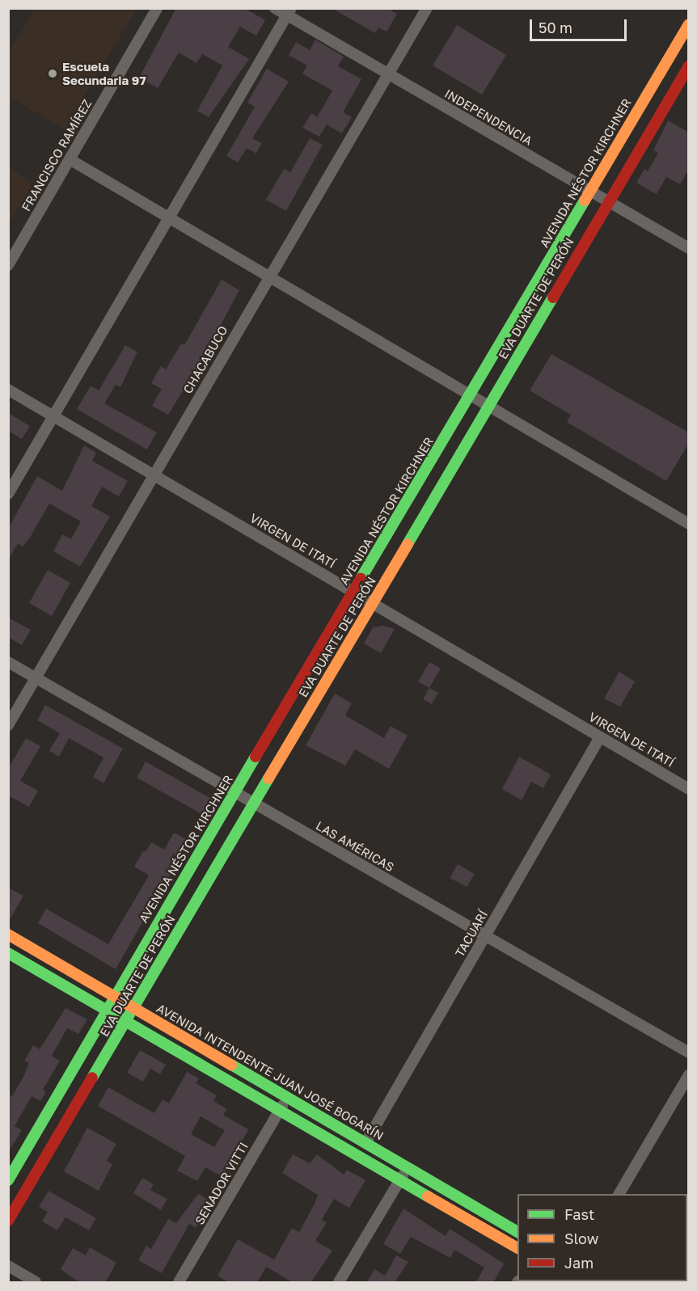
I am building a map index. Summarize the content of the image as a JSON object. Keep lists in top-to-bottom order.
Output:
{
  "streets": {
    "street": [
      "INDEPENDENCIA",
      "FRANCISCO RAMÍREZ",
      "AVENIDA NÉSTOR KIRCHNER",
      "EVA DUARTE DE PERÓN",
      "CHACABUCO",
      "VIRGEN DE ITATÍ",
      "LAS AMÉRICAS",
      "TACUARÍ",
      "AVENIDA INTENDENTE JUAN JOSÉ BOGARÍN",
      "SENADOR VITTI"
    ]
  },
  "crossings": [
    ["INDEPENDENCIA", "AVENIDA NÉSTOR KIRCHNER"],
    ["INDEPENDENCIA", "EVA DUARTE DE PERÓN"],
    ["INDEPENDENCIA", "CHACABUCO"],
    ["AVENIDA NÉSTOR KIRCHNER", "EVA DUARTE DE PERÓN"],
    ["AVENIDA NÉSTOR KIRCHNER", "VIRGEN DE ITATÍ"],
    ["AVENIDA NÉSTOR KIRCHNER", "LAS AMÉRICAS"],
    ["AVENIDA NÉSTOR KIRCHNER", "AVENIDA INTENDENTE JUAN JOSÉ BOGARÍN"],
    ["EVA DUARTE DE PERÓN", "VIRGEN DE ITATÍ"],
    ["EVA DUARTE DE PERÓN", "LAS AMÉRICAS"],
    ["EVA DUARTE DE PERÓN", "AVENIDA INTENDENTE JUAN JOSÉ BOGARÍN"],
    ["CHACABUCO", "VIRGEN DE ITATÍ"],
    ["CHACABUCO", "LAS AMÉRICAS"],
    ["VIRGEN DE ITATÍ", "TACUARÍ"],
    ["LAS AMÉRICAS", "TACUARÍ"],
    ["TACUARÍ", "AVENIDA INTENDENTE JUAN JOSÉ BOGARÍN"],
    ["AVENIDA INTENDENTE JUAN JOSÉ BOGARÍN", "SENADOR VITTI"]
  ],
  "places": ["Escuela Secundaria 97"],
  "legend": ["Fast", "Slow", "Jam"],
  "scale_bar": "50 m"
}
